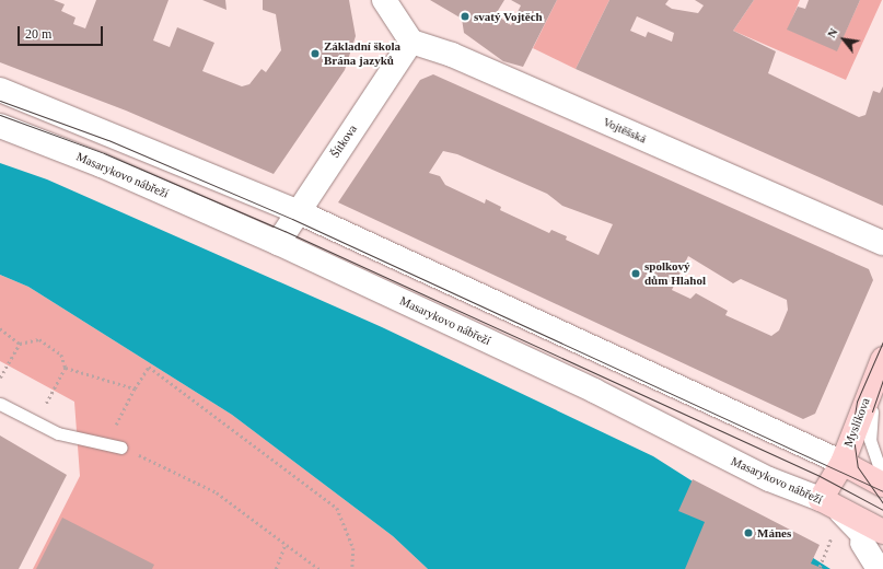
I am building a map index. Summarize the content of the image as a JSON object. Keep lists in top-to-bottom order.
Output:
{
  "streets": {
    "street": [
      "Vojtěšská",
      "Šítkova",
      "Masarykovo nábřeží",
      "Myslíkova"
    ]
  },
  "crossings": [
    ["Vojtěšská", "Šítkova"],
    ["Šítkova", "Masarykovo nábřeží"],
    ["Masarykovo nábřeží", "Myslíkova"]
  ],
  "places": [
    "svatý Vojtěch",
    "Základní škola Brána jazyků",
    "spolkový dům Hlahol",
    "Mánes"
  ],
  "scale_bar": "20 m",
  "north": "top left"
}
